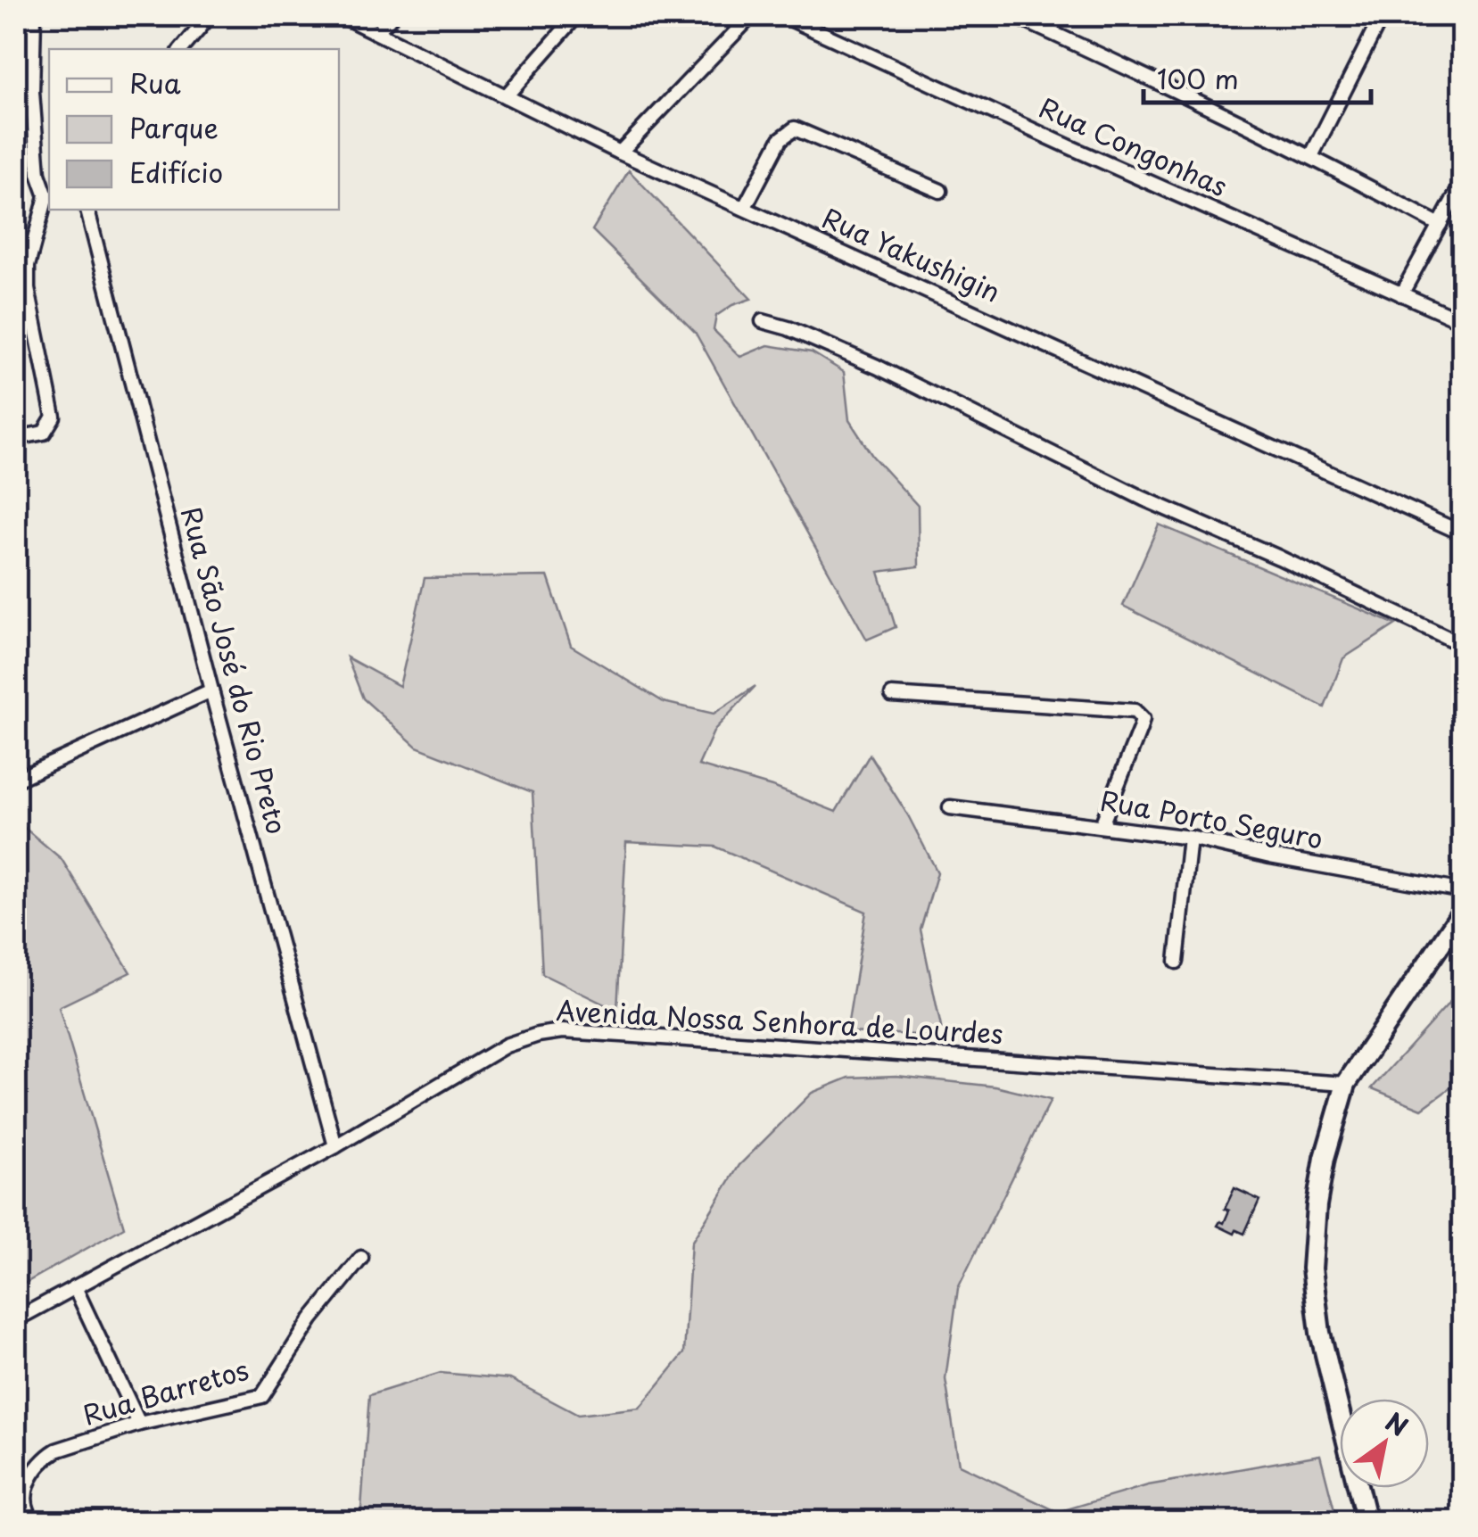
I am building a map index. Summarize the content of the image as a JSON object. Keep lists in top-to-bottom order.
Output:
{
  "streets": {
    "street": [
      "Rua Congonhas",
      "Rua Yakushigin",
      "Rua São José do Rio Preto",
      "Rua Porto Seguro",
      "Avenida Nossa Senhora de Lourdes",
      "Rua Barretos"
    ]
  },
  "crossings": [
    ["Rua São José do Rio Preto", "Avenida Nossa Senhora de Lourdes"]
  ],
  "legend": ["Rua", "Parque", "Edifício"],
  "scale_bar": "100 m",
  "north": "top right"
}
